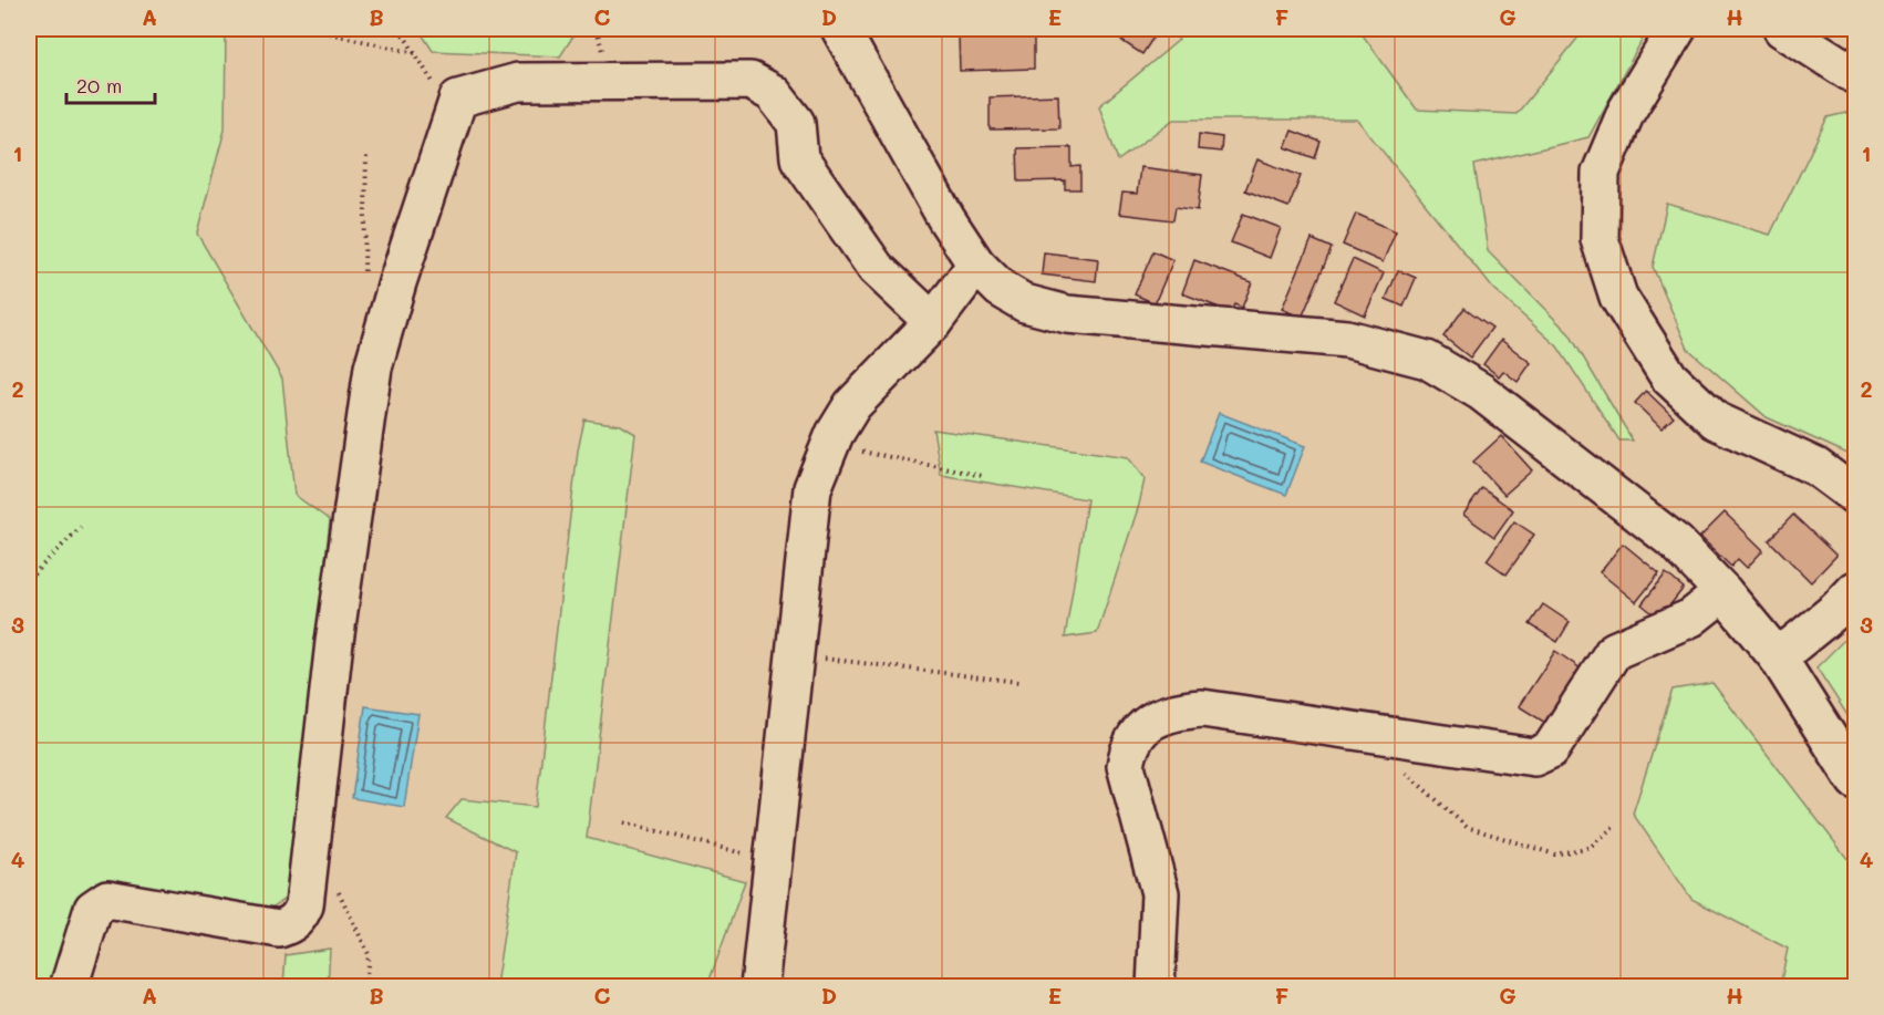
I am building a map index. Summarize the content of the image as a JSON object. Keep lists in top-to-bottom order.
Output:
{
  "scale_bar": "20 m",
  "grid": {
    "columns": [
      "A",
      "B",
      "C",
      "D",
      "E",
      "F",
      "G",
      "H"
    ],
    "rows": [
      "1",
      "2",
      "3",
      "4"
    ]
  }
}
